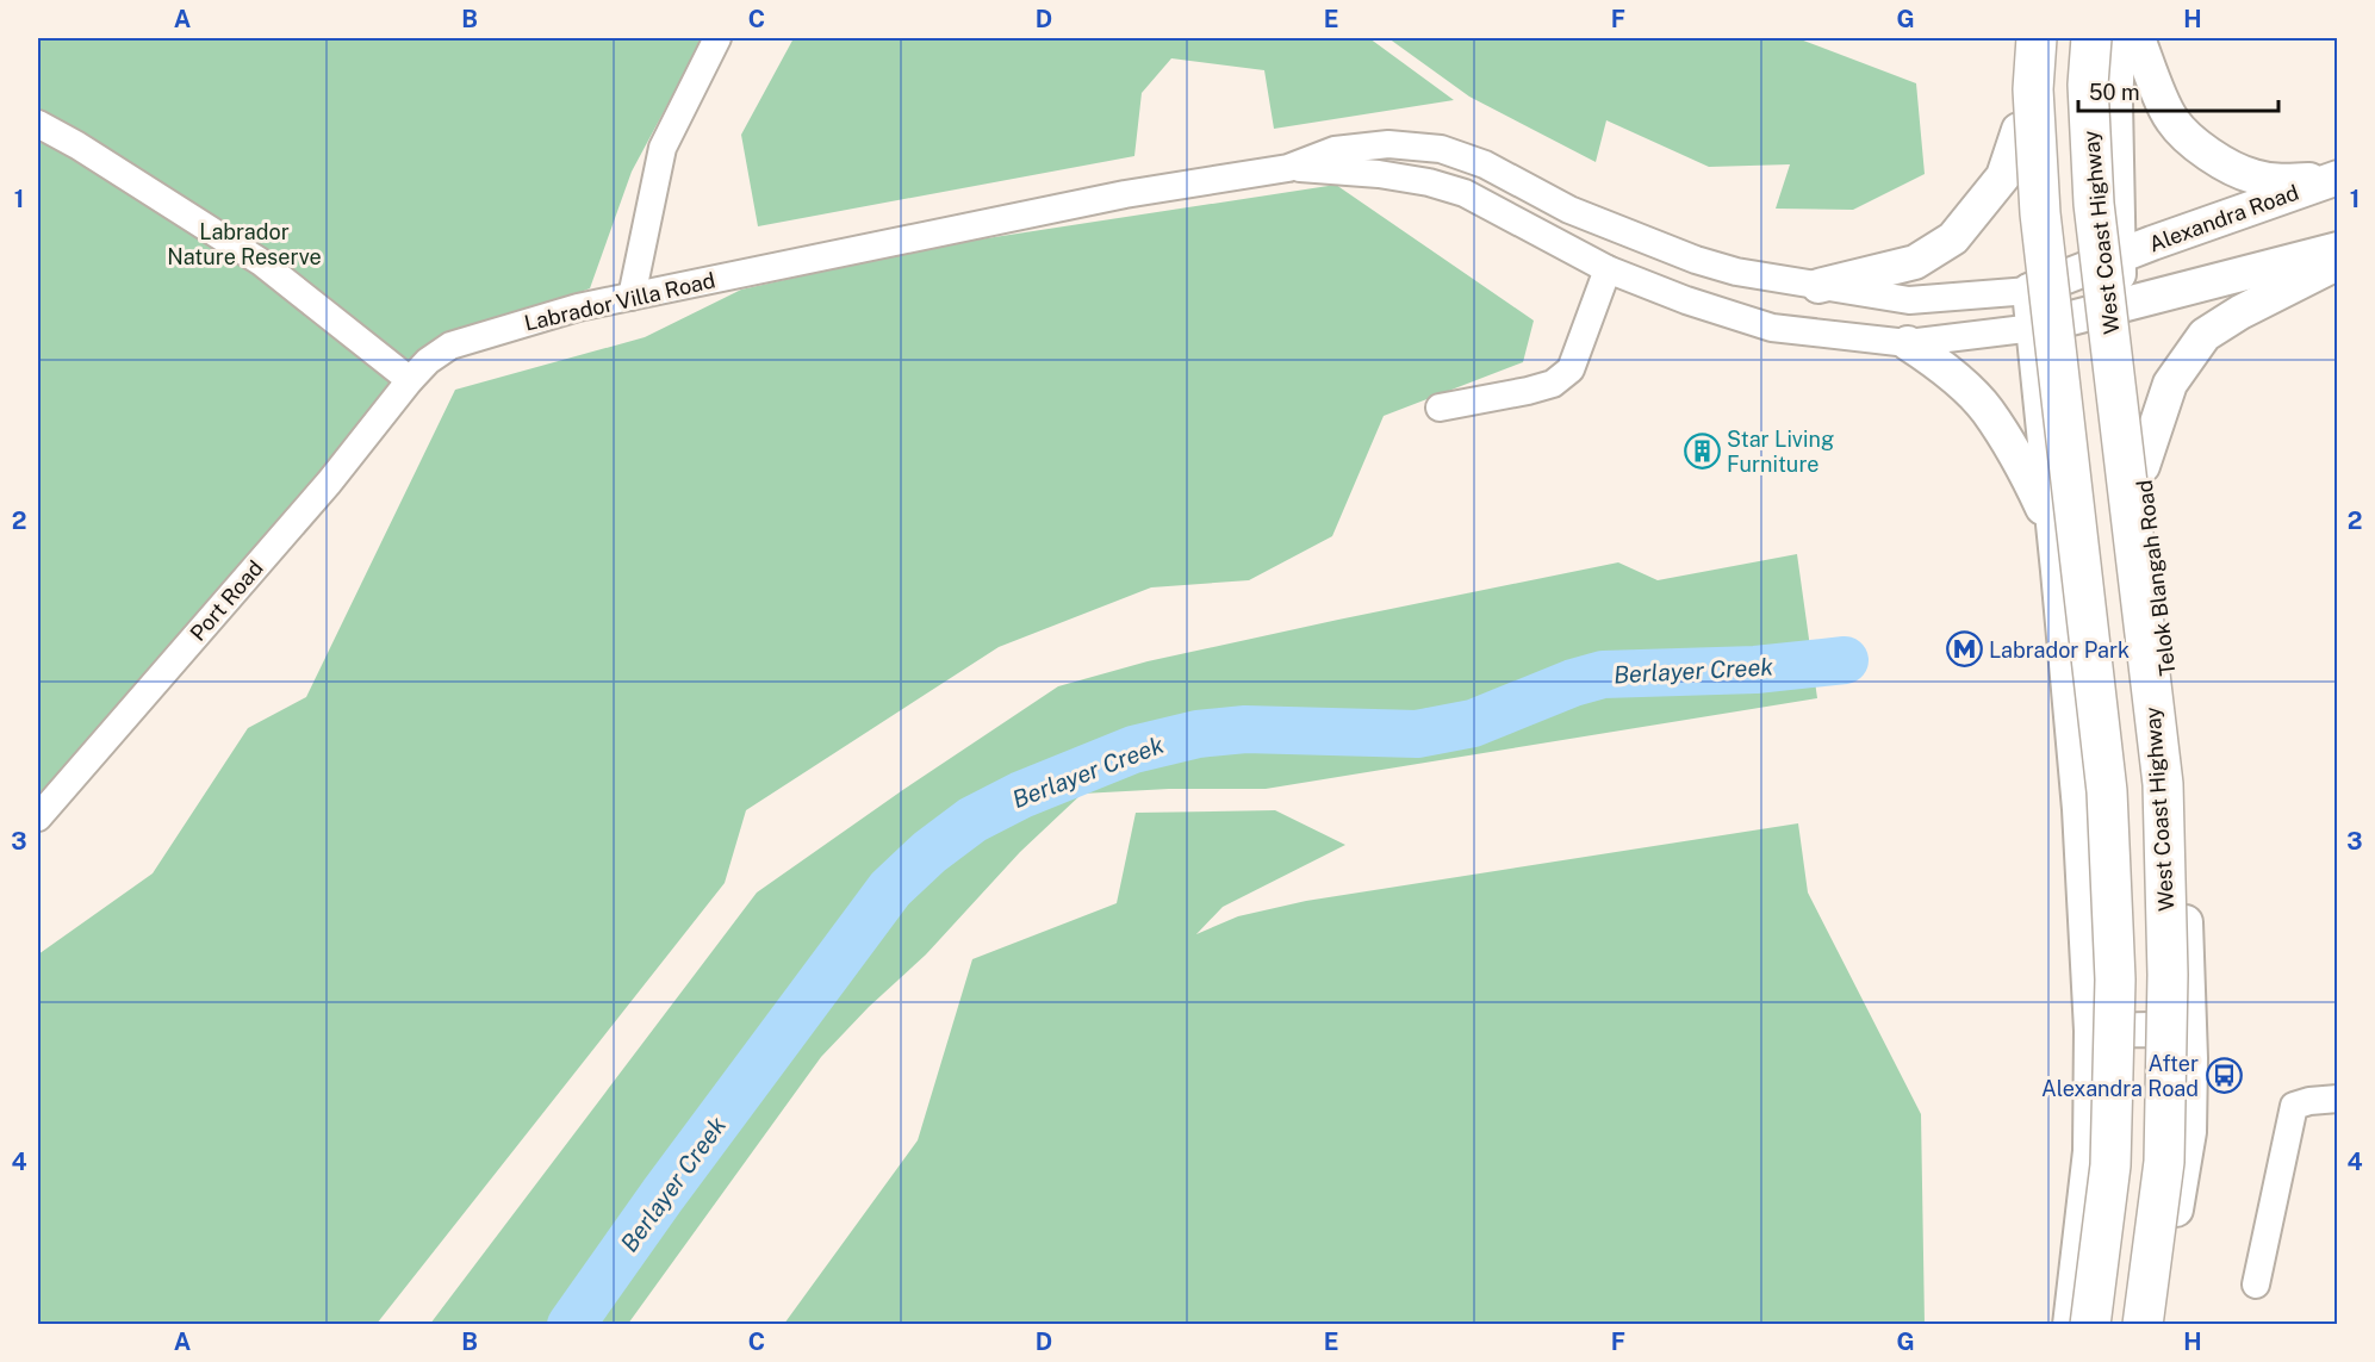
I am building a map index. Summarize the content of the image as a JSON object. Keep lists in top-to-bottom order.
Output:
{
  "streets": {
    "highway": ["West Coast Highway"],
    "main road": ["Alexandra Road", "Telok Blangah Road"],
    "street": ["Labrador Villa Road", "Port Road"]
  },
  "crossings": [
    ["Alexandra Road", "Labrador Villa Road"],
    ["Alexandra Road", "Telok Blangah Road"],
    ["Labrador Villa Road", "Port Road"]
  ],
  "water": ["Berlayer Creek"],
  "parks": ["Labrador Nature Reserve"],
  "places": {
    "building": ["Star Living Furniture"],
    "metro station": ["Labrador Park"],
    "bus stop": ["After Alexandra Road"]
  },
  "scale_bar": "50 m",
  "grid": {
    "columns": [
      "A",
      "B",
      "C",
      "D",
      "E",
      "F",
      "G",
      "H"
    ],
    "rows": [
      "1",
      "2",
      "3",
      "4"
    ]
  }
}
